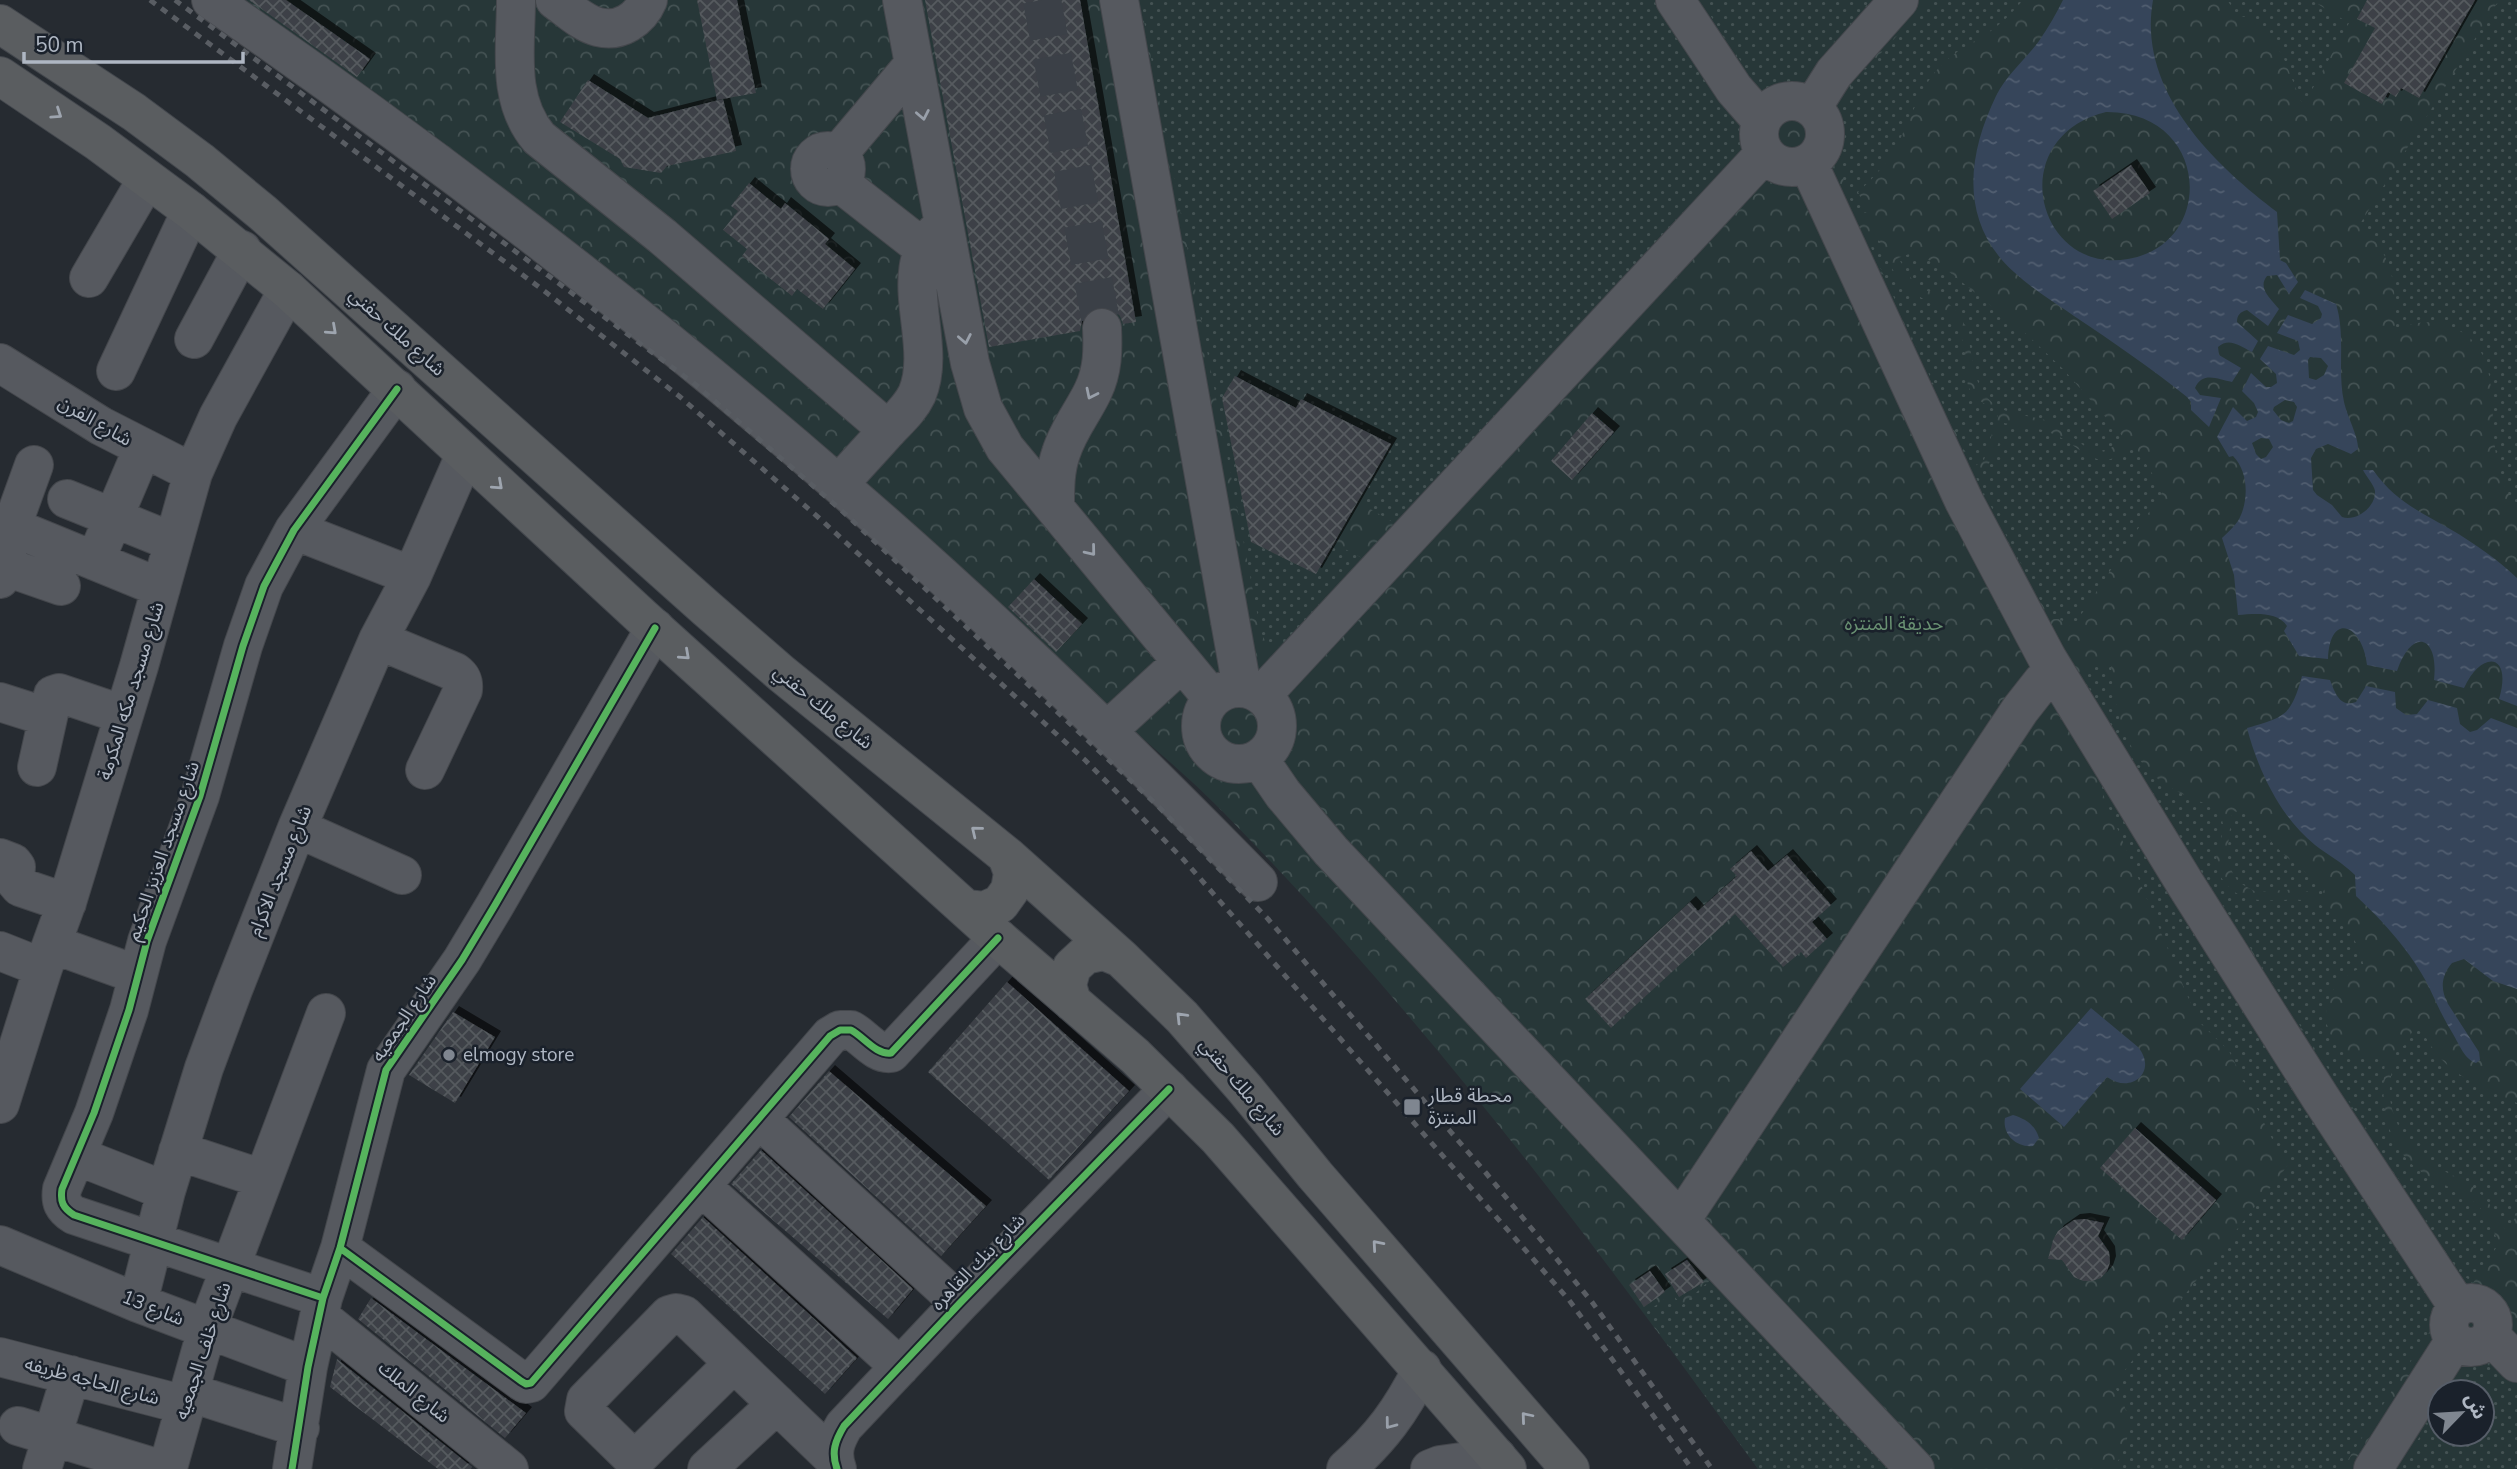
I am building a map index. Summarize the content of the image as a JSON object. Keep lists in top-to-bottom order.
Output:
{
  "streets": {
    "highway": ["شارع ملك حفني"],
    "street": [
      "شارع الفرن",
      "شارع مسجد مكه المكرمة",
      "شارع مسجد العزيز الحكيم",
      "شارع مسجد الاكرام",
      "شارع الجمعيه",
      "شارع بنك القاهره",
      "شارع 13",
      "شارع خلف الجمعيه",
      "شارع الحاجه ظريفه",
      "شارع الملك"
    ]
  },
  "crossings": [
    ["شارع الفرن", "شارع مسجد مكه المكرمة"],
    ["شارع مسجد العزيز الحكيم", "شارع مسجد الاكرام"],
    ["شارع مسجد العزيز الحكيم", "شارع الجمعيه"],
    ["شارع مسجد العزيز الحكيم", "شارع خلف الجمعيه"],
    ["شارع مسجد العزيز الحكيم", "شارع الملك"],
    ["شارع مسجد الاكرام", "شارع 13"],
    ["شارع الجمعيه", "شارع 13"],
    ["شارع الجمعيه", "شارع الحاجه ظريفه"],
    ["شارع الجمعيه", "شارع الملك"],
    ["شارع 13", "شارع خلف الجمعيه"],
    ["شارع خلف الجمعيه", "شارع الحاجه ظريفه"]
  ],
  "parks": ["حديقة المنتزه"],
  "places": {
    "other": ["elmogy store"],
    "transit": ["محطة قطار المنتزة"]
  },
  "scale_bar": "50 m",
  "north": "top right"
}
